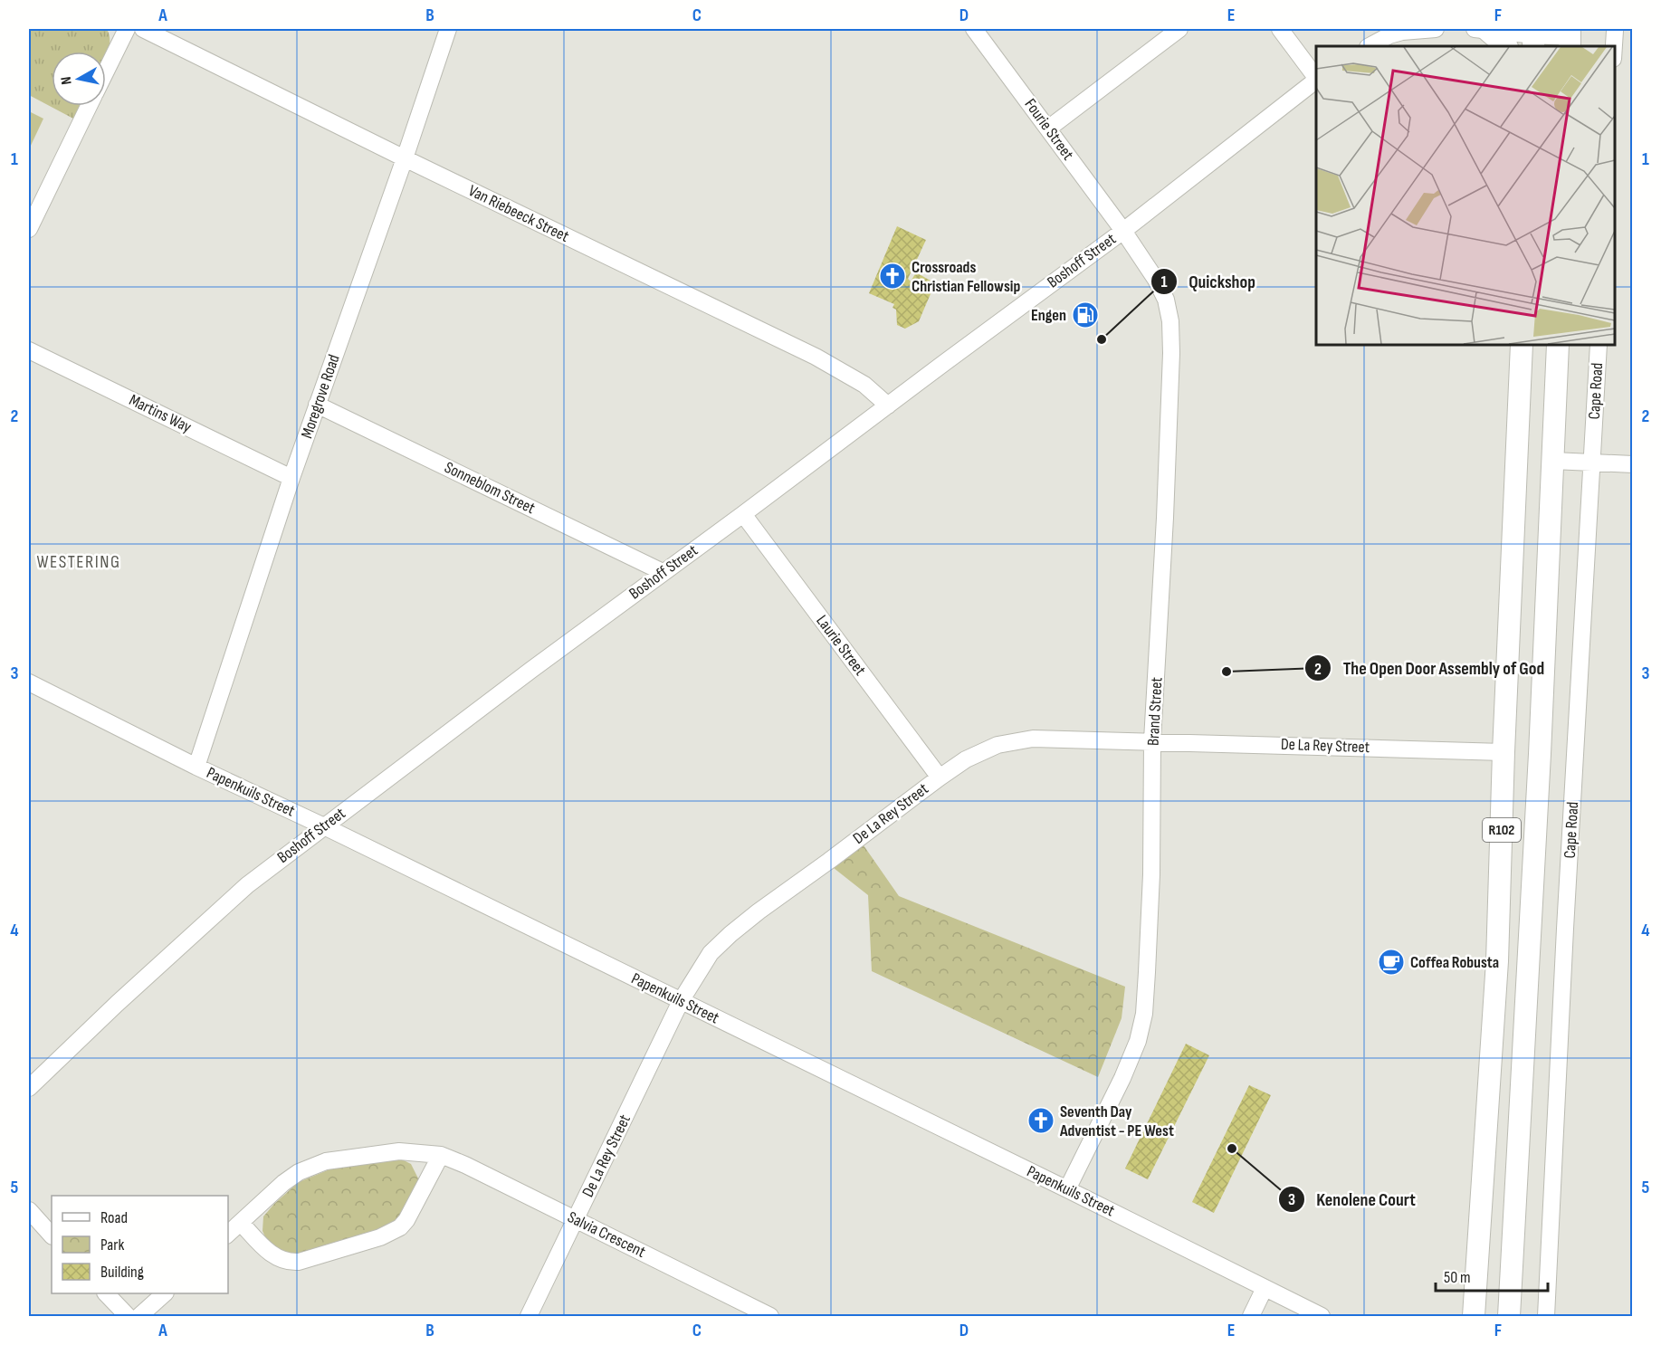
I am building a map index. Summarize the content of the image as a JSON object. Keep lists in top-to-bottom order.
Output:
{
  "streets": {
    "main road": ["R102"],
    "street": [
      "Fourie Street",
      "Van Riebeeck Street",
      "Boshoff Street",
      "Cape Road",
      "Moregrove Road",
      "Martins Way",
      "Sonneblom Street",
      "Laurie Street",
      "Brand Street",
      "De La Rey Street",
      "Papenkuils Street",
      "Salvia Crescent"
    ]
  },
  "crossings": [
    ["Fourie Street", "Boshoff Street"],
    ["Fourie Street", "Brand Street"],
    ["Van Riebeeck Street", "Boshoff Street"],
    ["Van Riebeeck Street", "Moregrove Road"],
    ["Boshoff Street", "Sonneblom Street"],
    ["Boshoff Street", "Laurie Street"],
    ["Boshoff Street", "Brand Street"],
    ["Boshoff Street", "Papenkuils Street"],
    ["Moregrove Road", "Martins Way"],
    ["Moregrove Road", "Sonneblom Street"],
    ["Moregrove Road", "Papenkuils Street"],
    ["Laurie Street", "De La Rey Street"],
    ["Brand Street", "De La Rey Street"],
    ["Brand Street", "Papenkuils Street"],
    ["De La Rey Street", "Papenkuils Street"],
    ["De La Rey Street", "R102"],
    ["De La Rey Street", "Salvia Crescent"]
  ],
  "districts": ["WESTERING"],
  "places": {
    "church": ["Crossroads Christian Fellowsip", "Seventh Day Adventist - PE West"],
    "fuel station": ["Engen"],
    "other": ["Quickshop", "The Open Door Assembly of God", "Kenolene Court"],
    "cafe": ["Coffea Robusta"]
  },
  "legend": ["Road", "Park", "Building"],
  "scale_bar": "50 m",
  "north": "left",
  "grid": {
    "columns": [
      "A",
      "B",
      "C",
      "D",
      "E",
      "F"
    ],
    "rows": [
      "1",
      "2",
      "3",
      "4",
      "5"
    ]
  }
}
